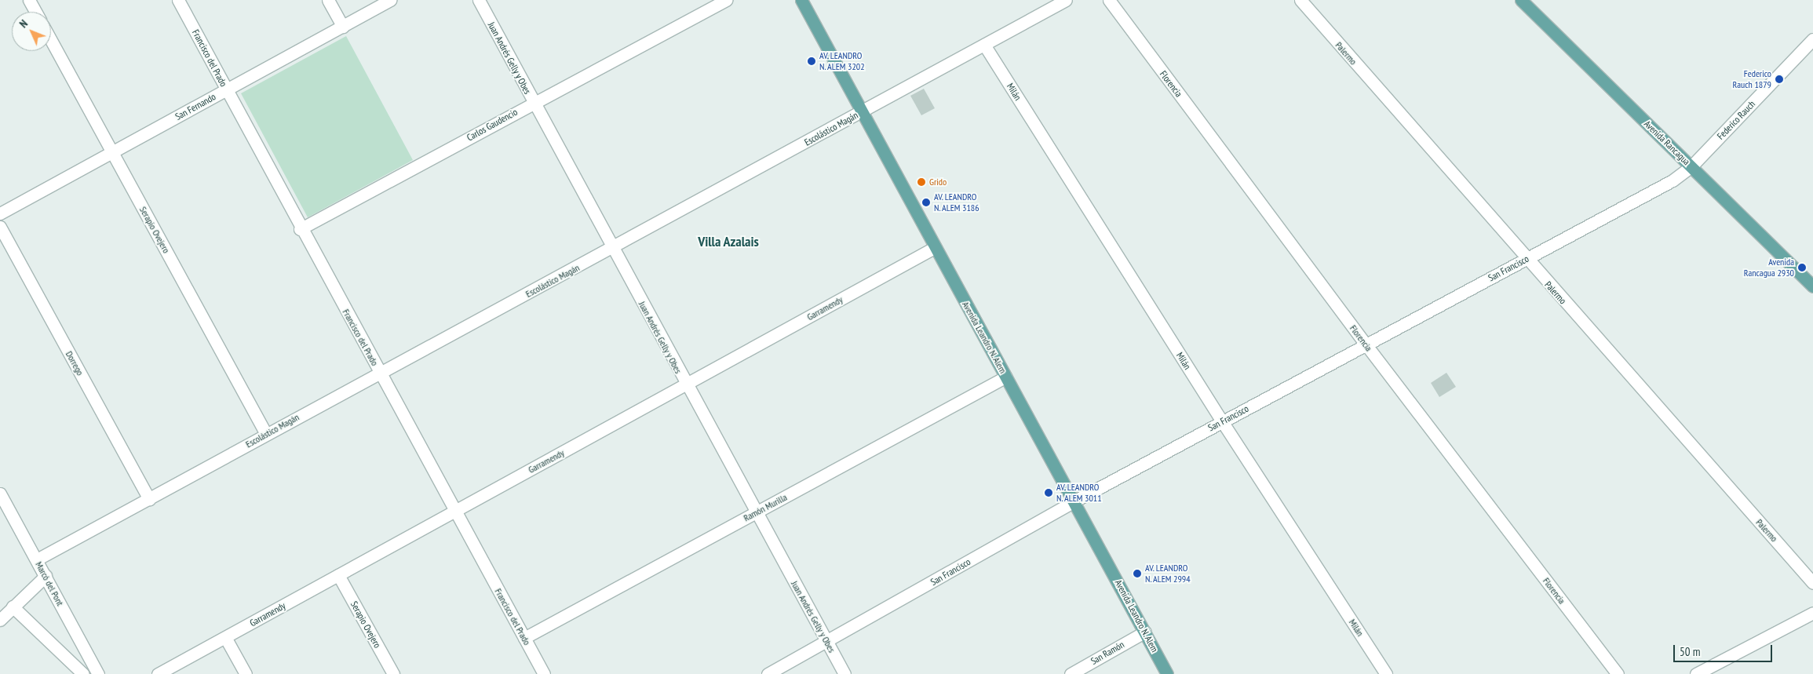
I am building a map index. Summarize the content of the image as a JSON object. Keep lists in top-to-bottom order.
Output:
{
  "streets": {
    "main road": ["Avenida Rancagua", "Avenida Leandro N. Alem"],
    "street": [
      "Palermo",
      "Francisco del Prado",
      "Juan Andrés Gelly y Obes",
      "Florencia",
      "Milán",
      "San Fernando",
      "Federico Rauch",
      "Carlos Gaudencio",
      "Escolástico Magán",
      "Serapio Ovejero",
      "San Francisco",
      "Garramendy",
      "Dorrego",
      "Ramón Murilla",
      "Marcó del Pont",
      "San Ramón"
    ]
  },
  "crossings": [
    ["Palermo", "San Francisco"],
    ["Francisco del Prado", "San Fernando"],
    ["Francisco del Prado", "Carlos Gaudencio"],
    ["Francisco del Prado", "Escolástico Magán"],
    ["Francisco del Prado", "Garramendy"],
    ["Francisco del Prado", "Ramón Murilla"],
    ["Juan Andrés Gelly y Obes", "Carlos Gaudencio"],
    ["Juan Andrés Gelly y Obes", "Escolástico Magán"],
    ["Juan Andrés Gelly y Obes", "San Francisco"],
    ["Juan Andrés Gelly y Obes", "Garramendy"],
    ["Juan Andrés Gelly y Obes", "Ramón Murilla"],
    ["Florencia", "San Francisco"],
    ["Milán", "Escolástico Magán"],
    ["Milán", "San Francisco"],
    ["San Fernando", "Serapio Ovejero"],
    ["Federico Rauch", "Avenida Rancagua"],
    ["Federico Rauch", "San Francisco"],
    ["Escolástico Magán", "Serapio Ovejero"],
    ["Escolástico Magán", "Avenida Leandro N. Alem"],
    ["Escolástico Magán", "Dorrego"],
    ["Escolástico Magán", "Marcó del Pont"],
    ["Avenida Rancagua", "San Francisco"],
    ["Serapio Ovejero", "Garramendy"],
    ["San Francisco", "Avenida Leandro N. Alem"],
    ["Garramendy", "Avenida Leandro N. Alem"],
    ["Avenida Leandro N. Alem", "Ramón Murilla"],
    ["Avenida Leandro N. Alem", "San Ramón"]
  ],
  "districts": ["Villa Azalais"],
  "places": [
    "AV. LEANDRO N. ALEM 3202",
    "Federico Rauch 1879",
    "Grido",
    "AV. LEANDRO N. ALEM 3186",
    "Avenida Rancagua 2930",
    "AV. LEANDRO N. ALEM 3011",
    "AV. LEANDRO N. ALEM 2994"
  ],
  "scale_bar": "50 m",
  "north": "top left"
}
